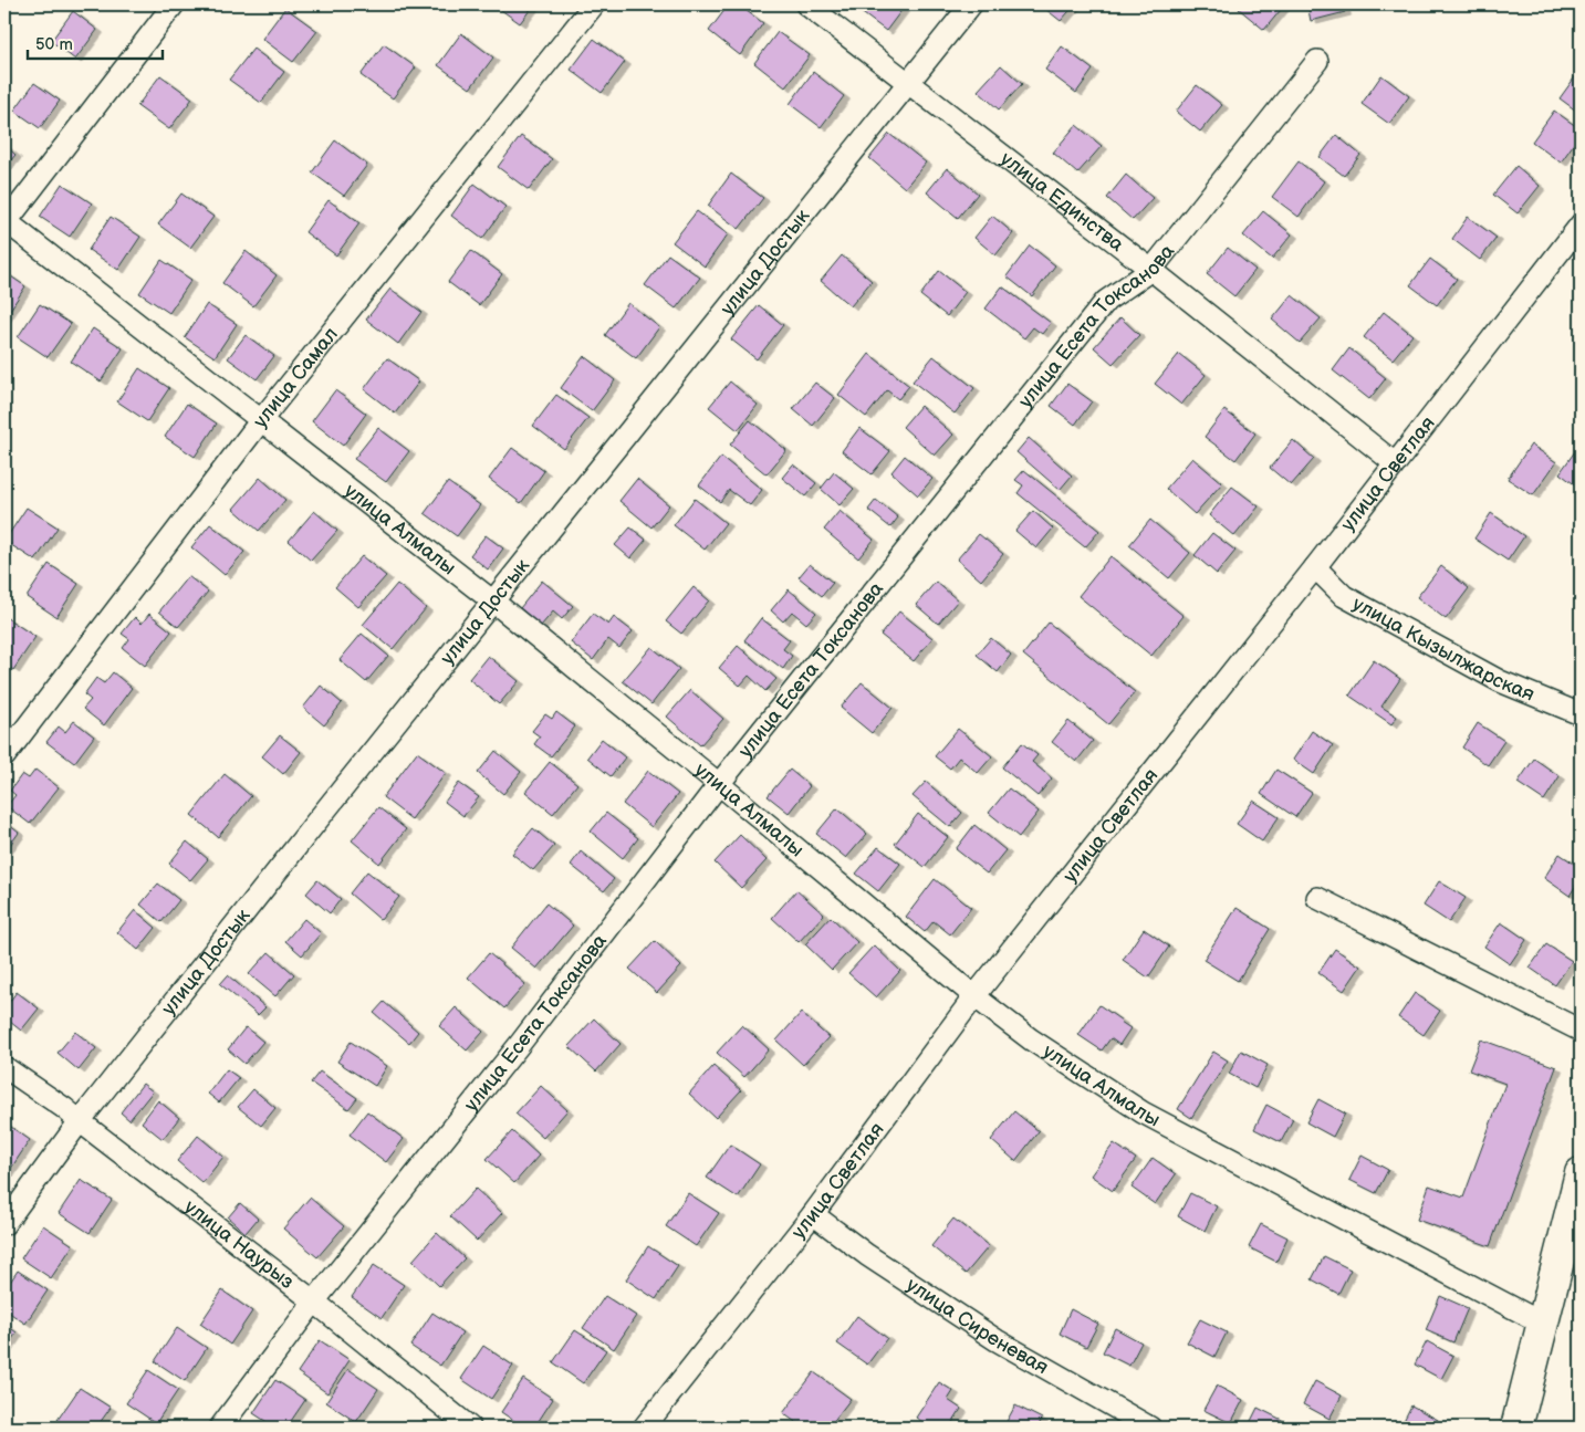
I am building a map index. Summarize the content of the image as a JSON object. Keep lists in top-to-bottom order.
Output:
{
  "streets": {
    "street": [
      "улица Единства",
      "улица Достык",
      "улица Есета Токсанова",
      "улица Самал",
      "улица Светлая",
      "улица Алмалы",
      "улица Кызылжарская",
      "улица Наурыз",
      "улица Сиреневая"
    ]
  },
  "crossings": [
    ["улица Единства", "улица Достык"],
    ["улица Единства", "улица Есета Токсанова"],
    ["улица Единства", "улица Светлая"],
    ["улица Достык", "улица Алмалы"],
    ["улица Достык", "улица Наурыз"],
    ["улица Есета Токсанова", "улица Алмалы"],
    ["улица Есета Токсанова", "улица Наурыз"],
    ["улица Самал", "улица Алмалы"],
    ["улица Светлая", "улица Алмалы"],
    ["улица Светлая", "улица Кызылжарская"],
    ["улица Светлая", "улица Сиреневая"]
  ],
  "scale_bar": "50 m"
}
